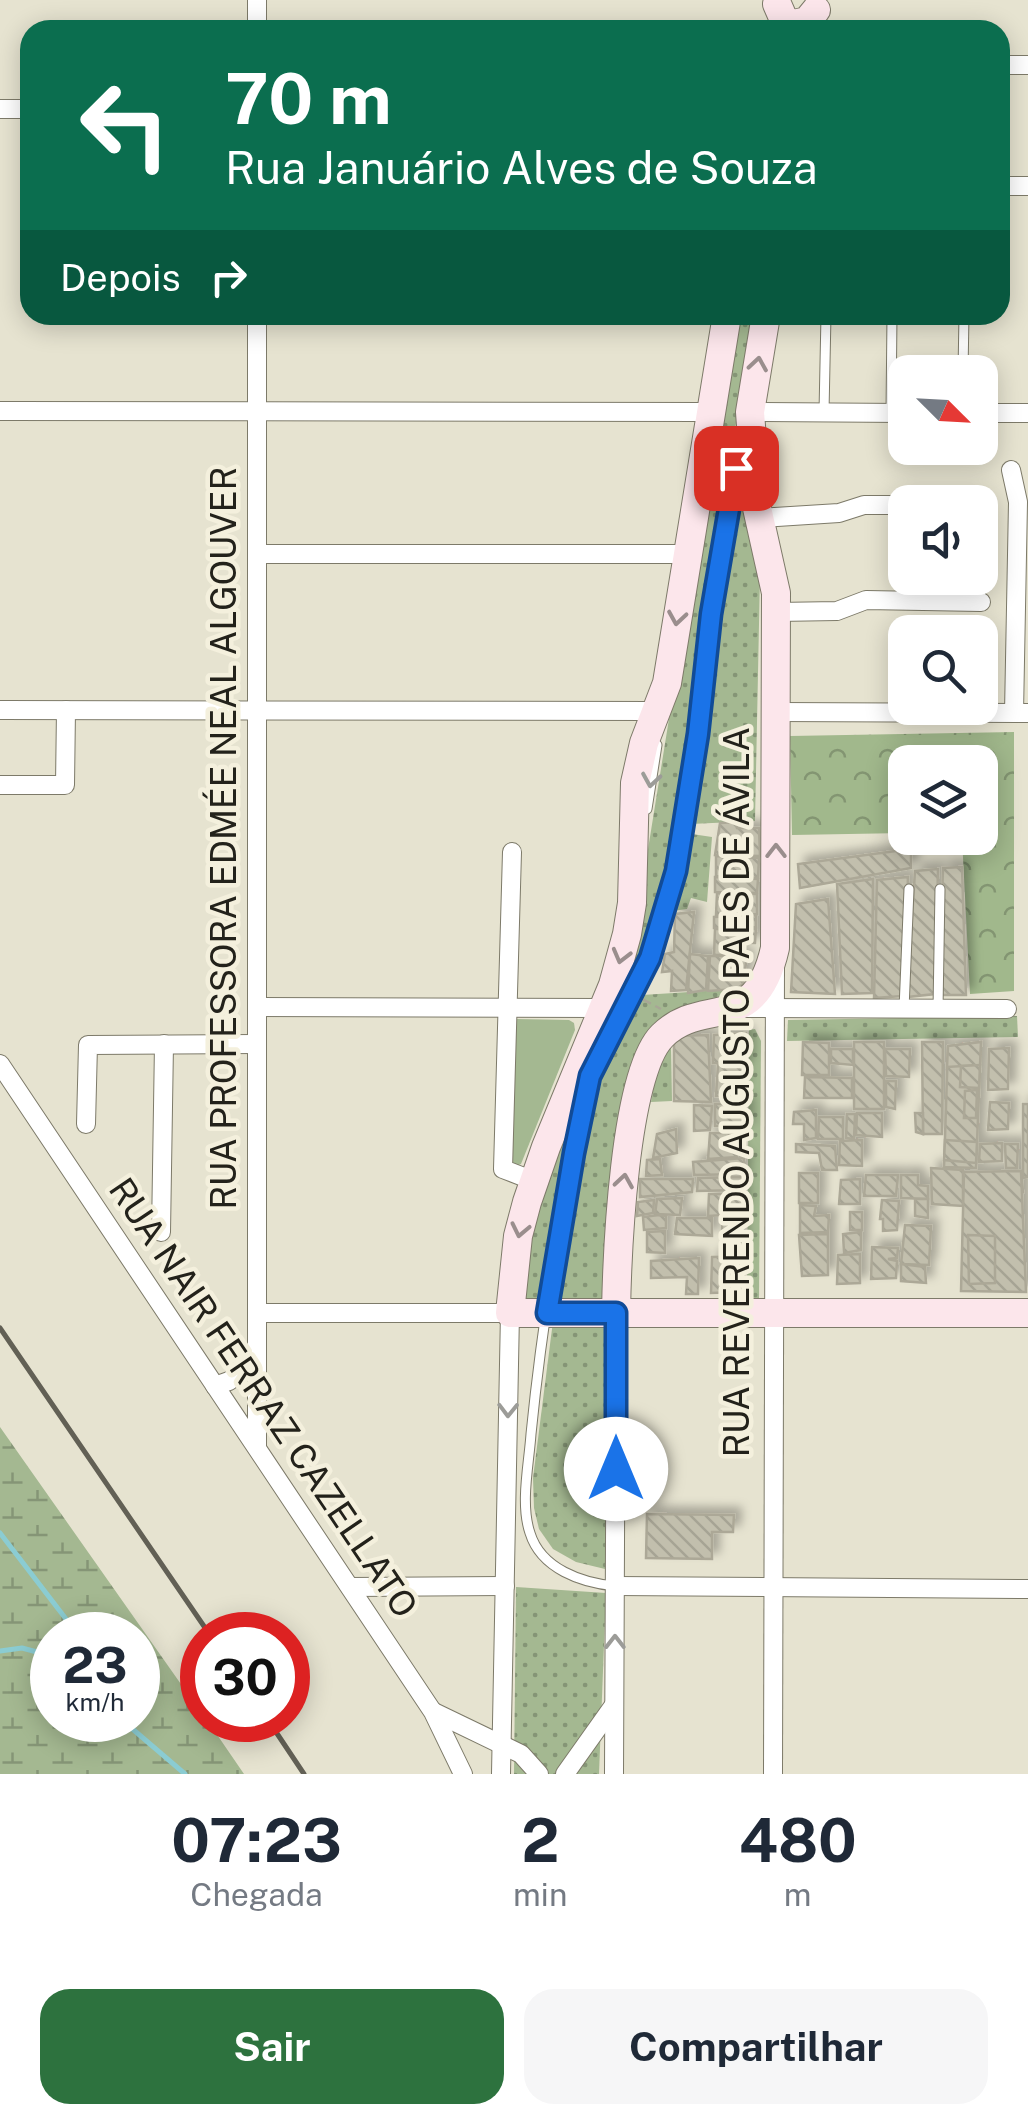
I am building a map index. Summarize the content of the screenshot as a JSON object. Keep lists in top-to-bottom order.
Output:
{
  "streets": {
    "main road": ["RUA REVERENDO AUGUSTO PAES DE ÁVILA"],
    "street": ["RUA PROFESSORA EDMÉE NEAL ALGOUVER", "RUA NAIR FERRAZ CAZELLATO"]
  },
  "crossings": [
    ["RUA PROFESSORA EDMÉE NEAL ALGOUVER", "RUA NAIR FERRAZ CAZELLATO"]
  ],
  "north": "bottom right",
  "page": {
    "turn": ["70 m", "Rua Januário Alves de Souza"],
    "then": "Depois",
    "speed": "23 km/h",
    "limit": "30",
    "eta": [
      "07:23",
      "Chegada",
      "2",
      "min",
      "480",
      "m"
    ],
    "buttons": ["Sair", "Compartilhar"]
  }
}
